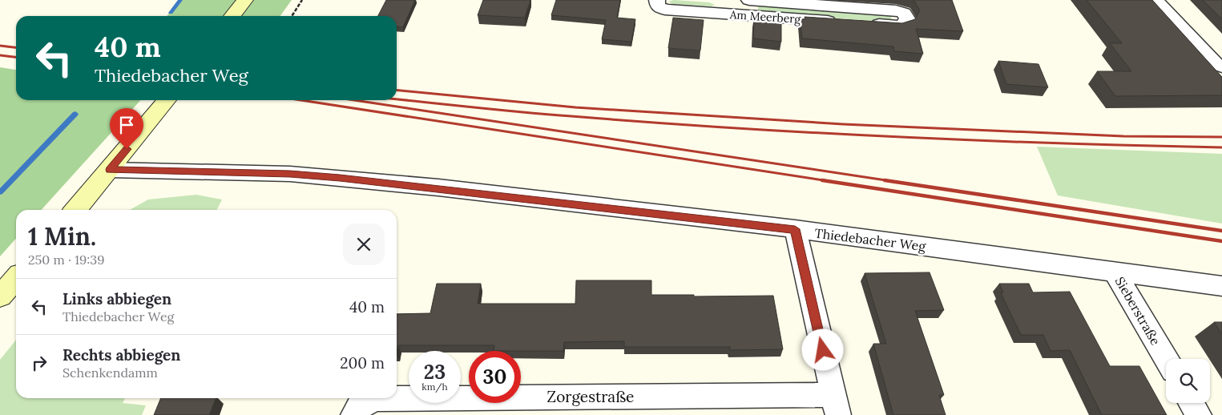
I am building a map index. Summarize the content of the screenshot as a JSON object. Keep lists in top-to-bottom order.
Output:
{
  "streets": {
    "street": [
      "Am Meerberg",
      "Thiedebacher Weg",
      "Sieberstraße",
      "Zorgestraße"
    ]
  },
  "crossings": [
    ["Thiedebacher Weg", "Sieberstraße"]
  ],
  "page": {
    "turn": ["40 m", "Thiedebacher Weg"],
    "heading": ["1 Min.", "250 m · 19:39"],
    "list": [
      {
        "name": "Links abbiegen",
        "note": "Thiedebacher Weg",
        "value": "40 m"
      },
      {
        "name": "Rechts abbiegen",
        "note": "Schenkendamm",
        "value": "200 m"
      }
    ],
    "speed": "23 km/h",
    "limit": "30"
  }
}
